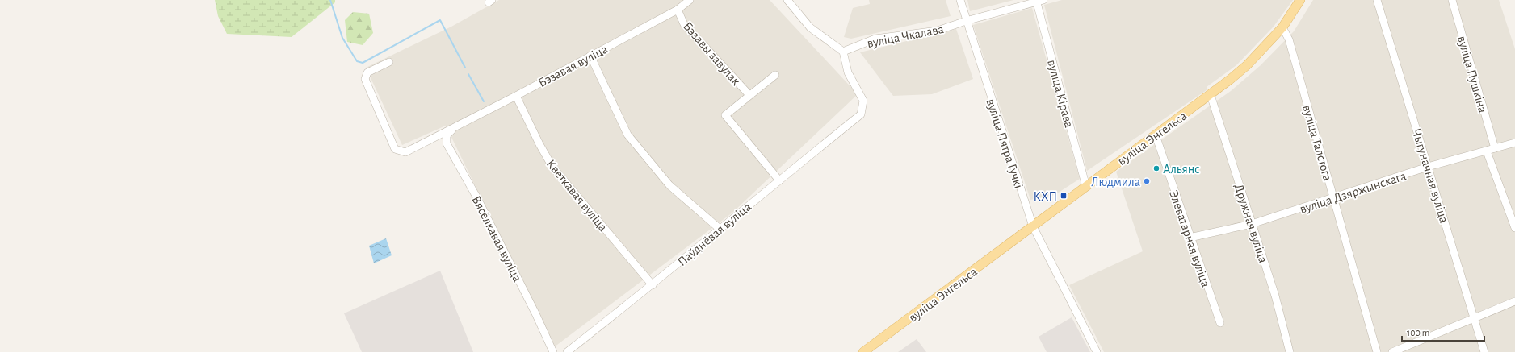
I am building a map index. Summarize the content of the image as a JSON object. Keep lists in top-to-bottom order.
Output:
{
  "streets": {
    "main road": ["вуліца Энгельса"],
    "street": [
      "вуліца Чкалава",
      "Бэзавы завулак",
      "Бэзавая вуліца",
      "вуліца Пушкіна",
      "вуліца Кірава",
      "вуліца Талстога",
      "вуліца Пятра Гучкі",
      "Чыгуначная вуліца",
      "вуліца Дзяржынскага",
      "Кветкавая вуліца",
      "Дружная вуліца",
      "Паўднёвая вуліца",
      "Вясёлкавая вуліца",
      "Элеватарная вуліца"
    ]
  },
  "crossings": [
    ["вуліца Чкалава", "вуліца Кірава"],
    ["вуліца Чкалава", "вуліца Пятра Гучкі"],
    ["вуліца Чкалава", "Паўднёвая вуліца"],
    ["Бэзавы завулак", "Бэзавая вуліца"],
    ["Бэзавая вуліца", "Кветкавая вуліца"],
    ["Бэзавая вуліца", "Вясёлкавая вуліца"],
    ["вуліца Пушкіна", "вуліца Дзяржынскага"],
    ["вуліца Кірава", "вуліца Энгельса"],
    ["вуліца Энгельса", "вуліца Талстога"],
    ["вуліца Энгельса", "вуліца Пятра Гучкі"],
    ["вуліца Энгельса", "Дружная вуліца"],
    ["вуліца Энгельса", "Элеватарная вуліца"],
    ["вуліца Талстога", "вуліца Дзяржынскага"],
    ["Чыгуначная вуліца", "вуліца Дзяржынскага"],
    ["вуліца Дзяржынскага", "Дружная вуліца"],
    ["вуліца Дзяржынскага", "Элеватарная вуліца"],
    ["Кветкавая вуліца", "Паўднёвая вуліца"]
  ],
  "places": {
    "other": ["Альянс", "Людмила"],
    "transit": ["КХП"]
  },
  "scale_bar": "100 m"
}
